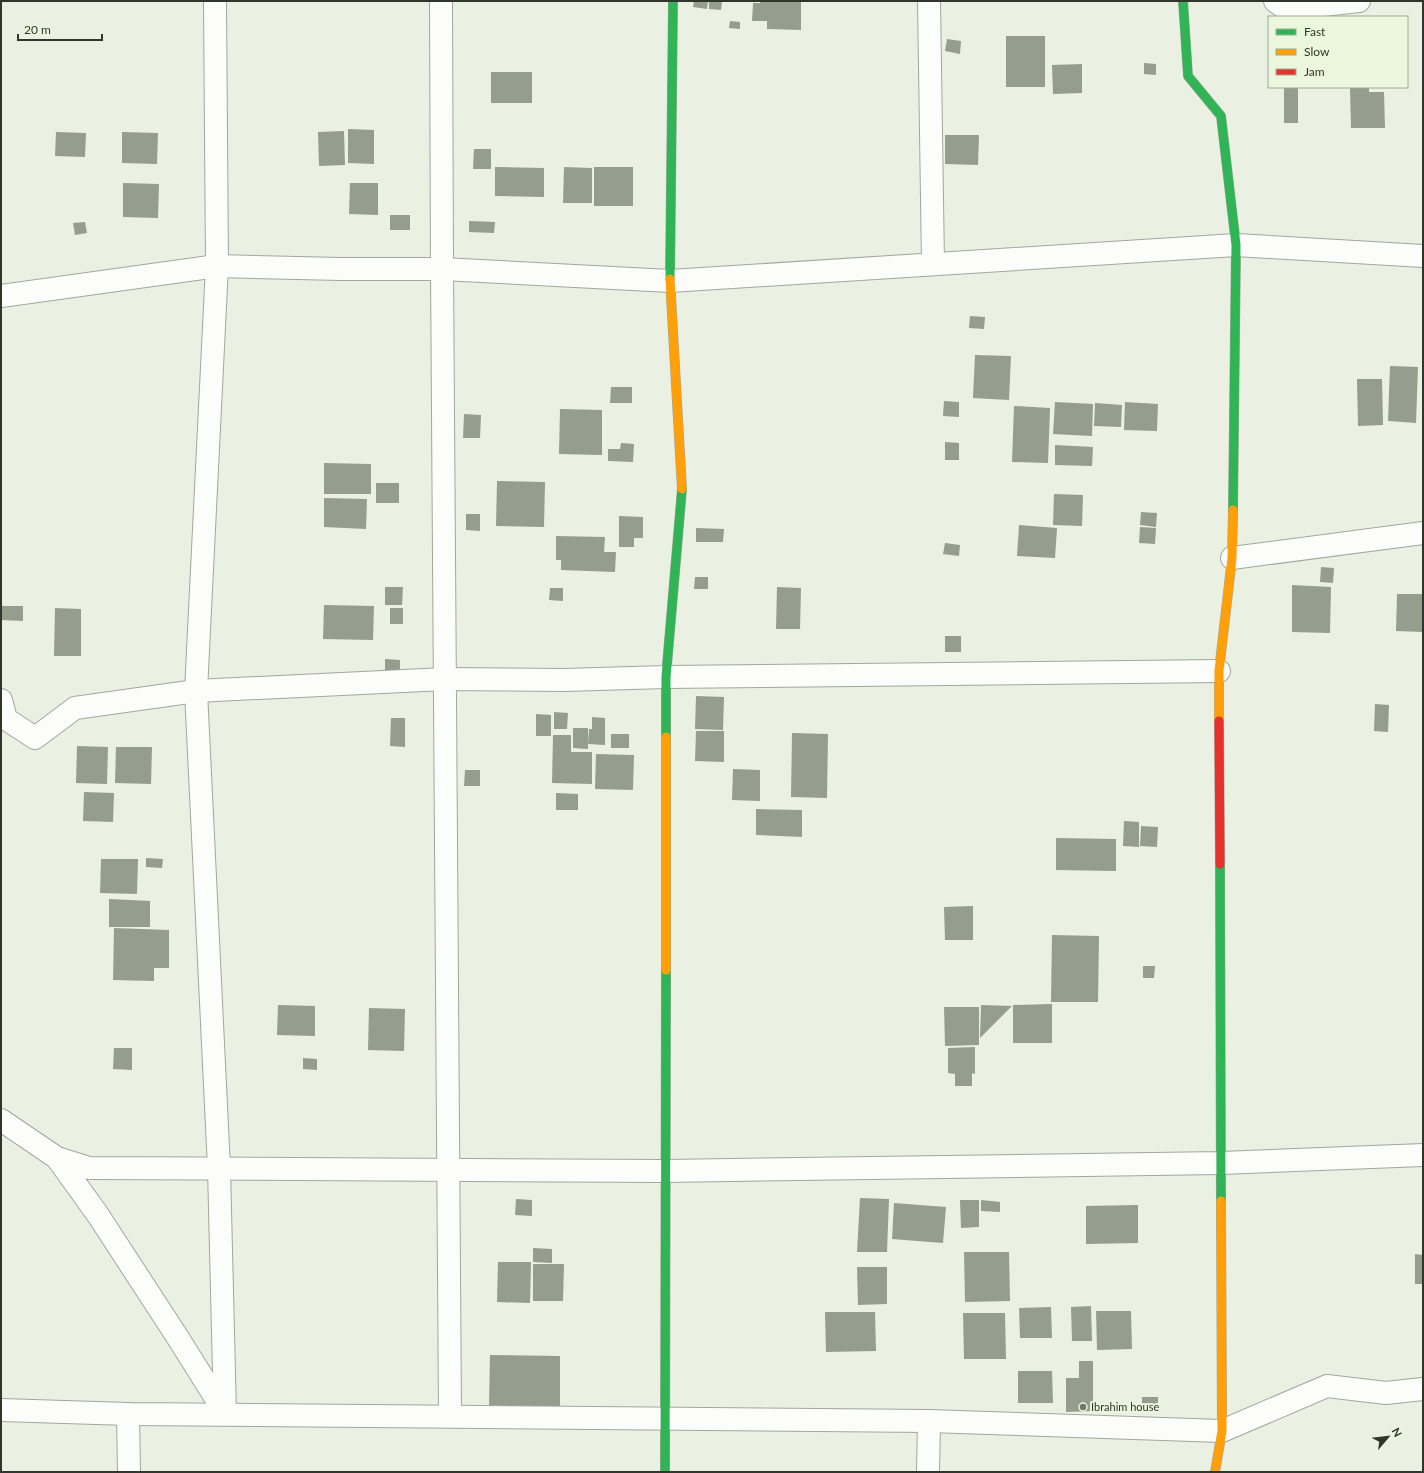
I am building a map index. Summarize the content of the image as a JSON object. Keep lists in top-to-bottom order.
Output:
{
  "places": ["Ibrahim house"],
  "legend": ["Fast", "Slow", "Jam"],
  "scale_bar": "20 m",
  "north": "top right"
}
